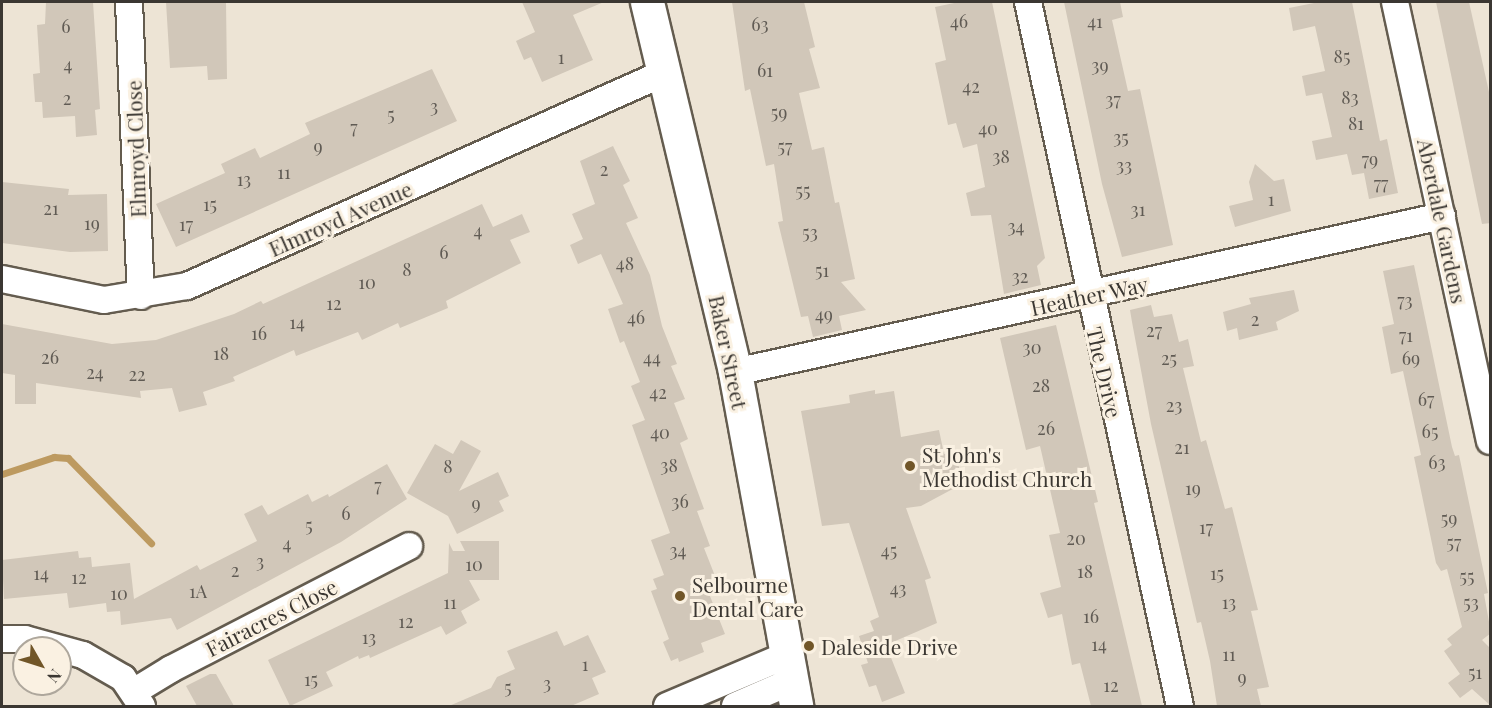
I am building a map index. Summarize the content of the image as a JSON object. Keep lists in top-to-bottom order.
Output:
{
  "streets": {
    "street": [
      "Elmroyd Close",
      "Elmroyd Avenue",
      "Aberdale Gardens",
      "Heather Way",
      "Baker Street",
      "The Drive",
      "Fairacres Close"
    ]
  },
  "crossings": [
    ["Elmroyd Close", "Elmroyd Avenue"],
    ["Elmroyd Avenue", "Baker Street"],
    ["Aberdale Gardens", "Heather Way"],
    ["Heather Way", "Baker Street"],
    ["Heather Way", "The Drive"]
  ],
  "places": ["St John's Methodist Church", "Selbourne Dental Care", "Daleside Drive"],
  "house_numbers": [
    "46",
    "41",
    "63",
    "6",
    "85",
    "1",
    "4",
    "39",
    "61",
    "42",
    "83",
    "2",
    "37",
    "3",
    "59",
    "5",
    "81",
    "7",
    "40",
    "35",
    "9",
    "57",
    "38",
    "79",
    "33",
    "2",
    "11",
    "13",
    "77",
    "55",
    "1",
    "15",
    "21",
    "31",
    "19",
    "17",
    "34",
    "4",
    "53",
    "6",
    "48",
    "8",
    "51",
    "32",
    "10",
    "73",
    "12",
    "49",
    "46",
    "2",
    "14",
    "27",
    "16",
    "71",
    "30",
    "18",
    "26",
    "44",
    "25",
    "69",
    "24",
    "22",
    "28",
    "42",
    "67",
    "23",
    "26",
    "65",
    "40",
    "21",
    "63",
    "38",
    "8",
    "7",
    "19",
    "36",
    "9",
    "6",
    "59",
    "5",
    "17",
    "20",
    "57",
    "4",
    "34",
    "45",
    "3",
    "10",
    "2",
    "18",
    "14",
    "15",
    "55",
    "12",
    "43",
    "1A",
    "10",
    "11",
    "13",
    "53",
    "16",
    "12",
    "13",
    "14",
    "11",
    "1",
    "51",
    "9",
    "15",
    "3",
    "12",
    "5"
  ],
  "north": "bottom right"
}
